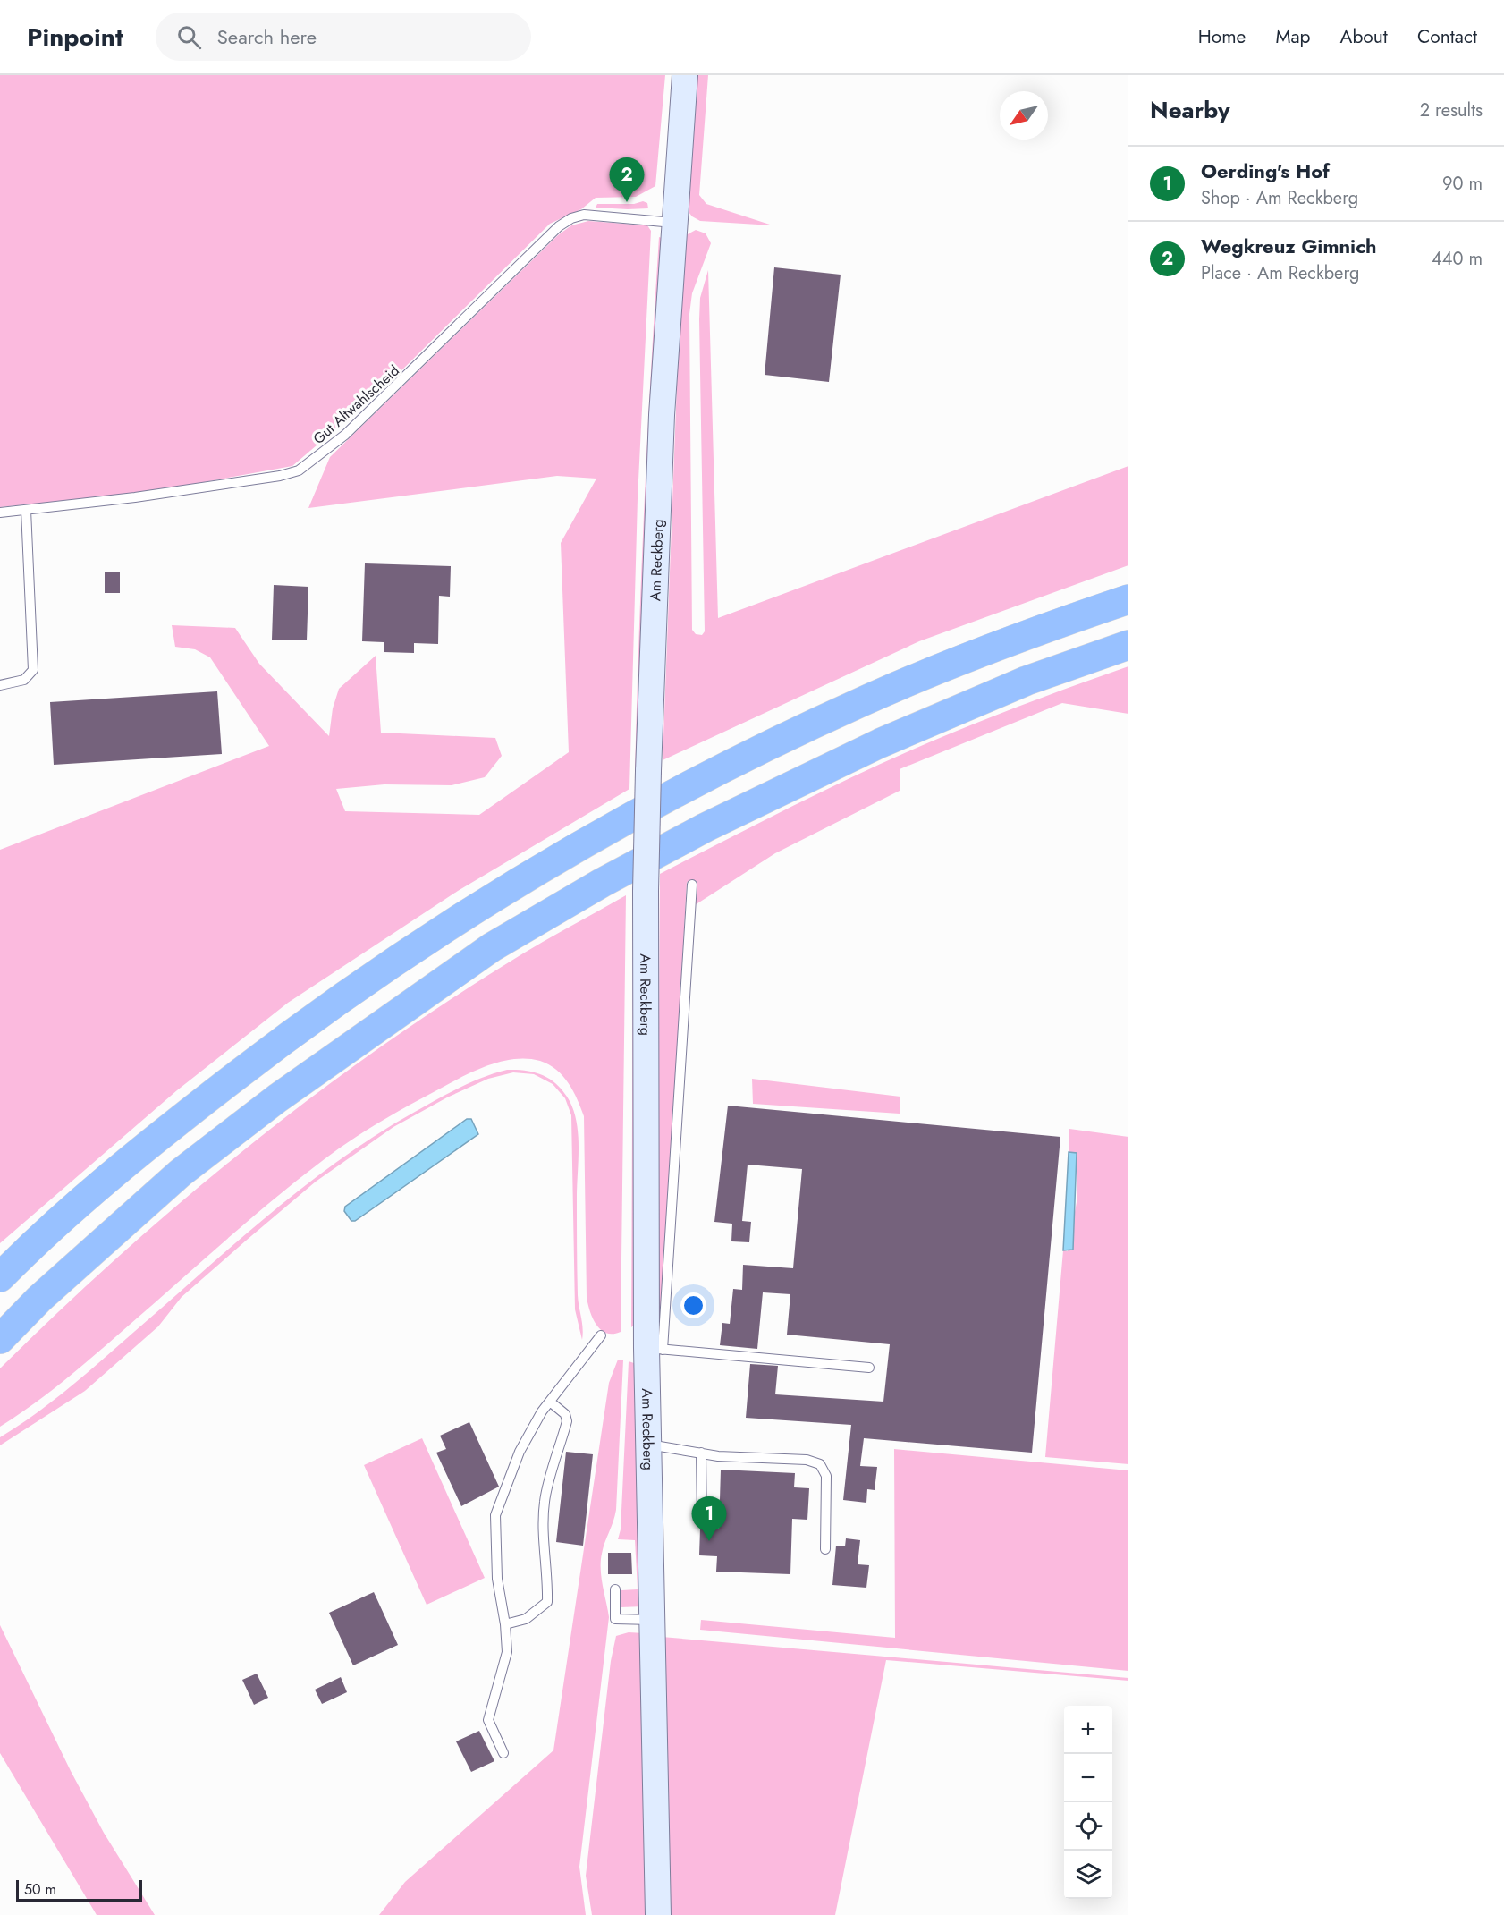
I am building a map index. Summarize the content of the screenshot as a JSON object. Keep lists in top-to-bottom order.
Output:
{
  "streets": {
    "street": ["Am Reckberg"],
    "lane": ["Gut Altwahlscheid"]
  },
  "crossings": [
    ["Gut Altwahlscheid", "Am Reckberg"]
  ],
  "scale_bar": "50 m",
  "north": "bottom left",
  "page": {
    "header": "Pinpoint",
    "search": "Search here",
    "nav": [
      "Home",
      "Map",
      "About",
      "Contact"
    ],
    "heading": ["Nearby", "2 results"],
    "list": [
      {
        "mark": "1",
        "name": "Oerding's Hof",
        "note": "Shop · Am Reckberg",
        "value": "90 m"
      },
      {
        "mark": "2",
        "name": "Wegkreuz Gimnich",
        "note": "Place · Am Reckberg",
        "value": "440 m"
      }
    ],
    "pins": ["2", "1"],
    "map_buttons": ["+", "−"],
    "scale": "50 m"
  }
}
